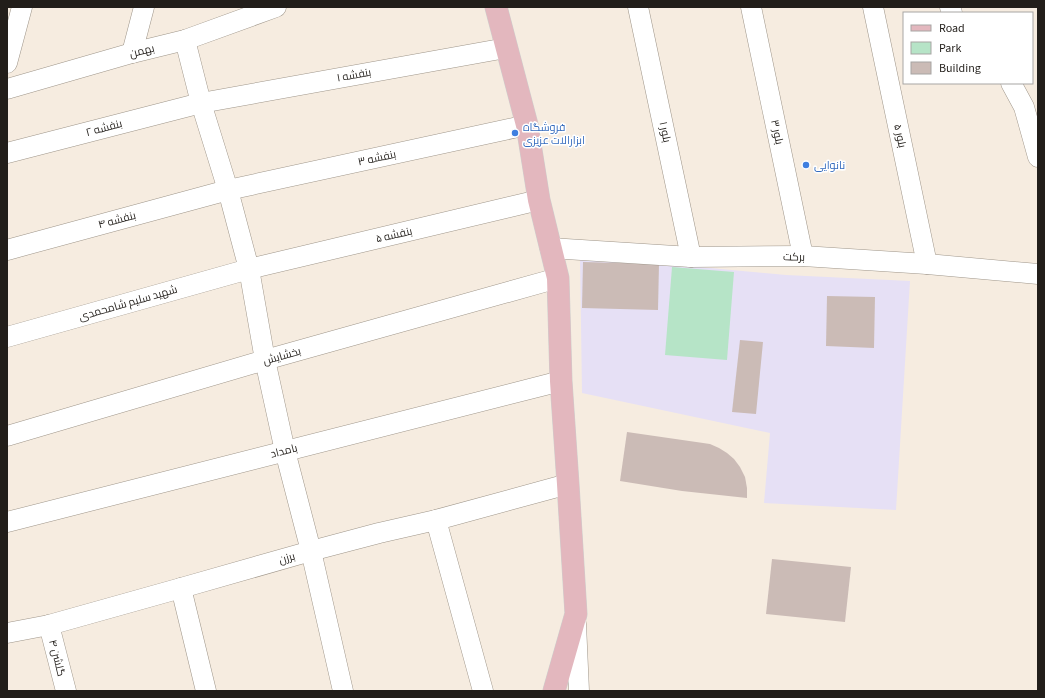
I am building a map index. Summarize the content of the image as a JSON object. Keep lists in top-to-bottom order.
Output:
{
  "streets": {
    "street": [
      "بهمن",
      "بنفشه ۱",
      "بنفشه ۲",
      "بلور ۱",
      "بلور ۳",
      "بلور ۵",
      "بنفشه ۳",
      "بنفشه ۴",
      "بنفشه ۵",
      "برکت",
      "شهید سلیم شامحمدی",
      "بخشایش",
      "بامداد",
      "برزن",
      "گلشن ۴"
    ]
  },
  "crossings": [
    ["بنفشه ۱", "بنفشه ۲"],
    ["بلور ۱", "برکت"],
    ["بلور ۳", "برکت"],
    ["بلور ۵", "برکت"],
    ["بنفشه ۳", "بنفشه ۴"],
    ["بنفشه ۵", "شهید سلیم شامحمدی"],
    ["برزن", "گلشن ۴"]
  ],
  "places": ["فروشگاه ابزارالات عزیزی", "نانوایی"],
  "legend": ["Road", "Park", "Building"]
}
